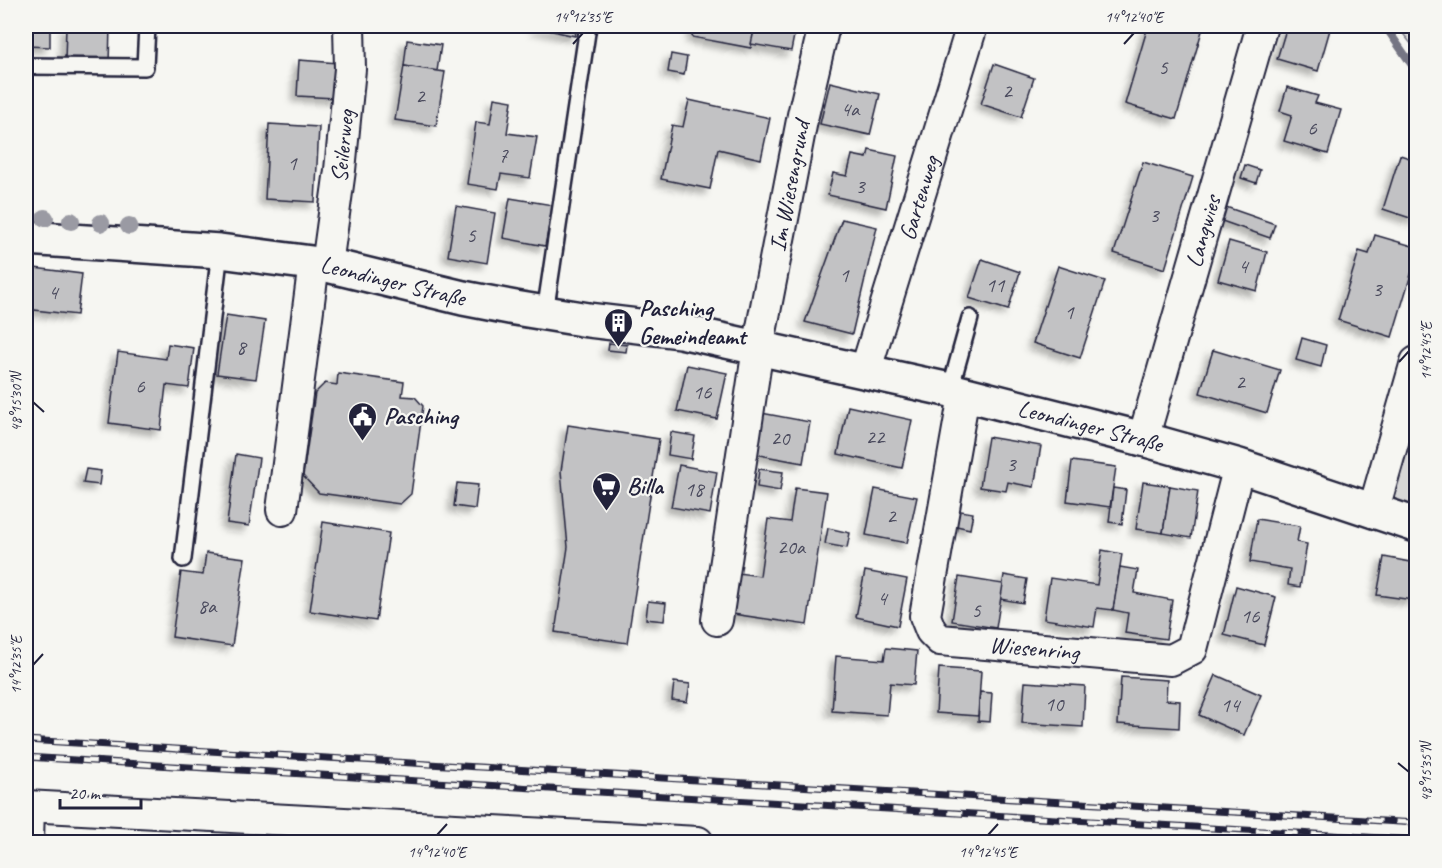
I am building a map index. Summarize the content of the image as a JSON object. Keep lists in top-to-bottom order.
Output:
{
  "streets": {
    "street": [
      "Seilerweg",
      "Im Wiesengrund",
      "Gartenweg",
      "Langwies",
      "Leondinger Straße",
      "Wiesenring"
    ]
  },
  "crossings": [
    ["Seilerweg", "Leondinger Straße"],
    ["Im Wiesengrund", "Leondinger Straße"],
    ["Gartenweg", "Leondinger Straße"],
    ["Langwies", "Leondinger Straße"],
    ["Leondinger Straße", "Wiesenring"]
  ],
  "places": {
    "building": ["Pasching Gemeindeamt"],
    "public building": ["Pasching"],
    "supermarket": ["Billa"]
  },
  "house_numbers": [
    "5",
    "2",
    "2",
    "4a",
    "6",
    "7",
    "1",
    "3",
    "3",
    "5",
    "4",
    "1",
    "11",
    "3",
    "4",
    "1",
    "8",
    "2",
    "6",
    "16",
    "22",
    "20",
    "3",
    "18",
    "2",
    "20a",
    "4",
    "8a",
    "5",
    "16",
    "10",
    "14"
  ],
  "scale_bar": "20 m",
  "coordinates": [
    "14°12'35\"E",
    "14°12'40\"E",
    "14°12'45\"E",
    "48°15'30\"N",
    "48°15'35\"N"
  ]
}
